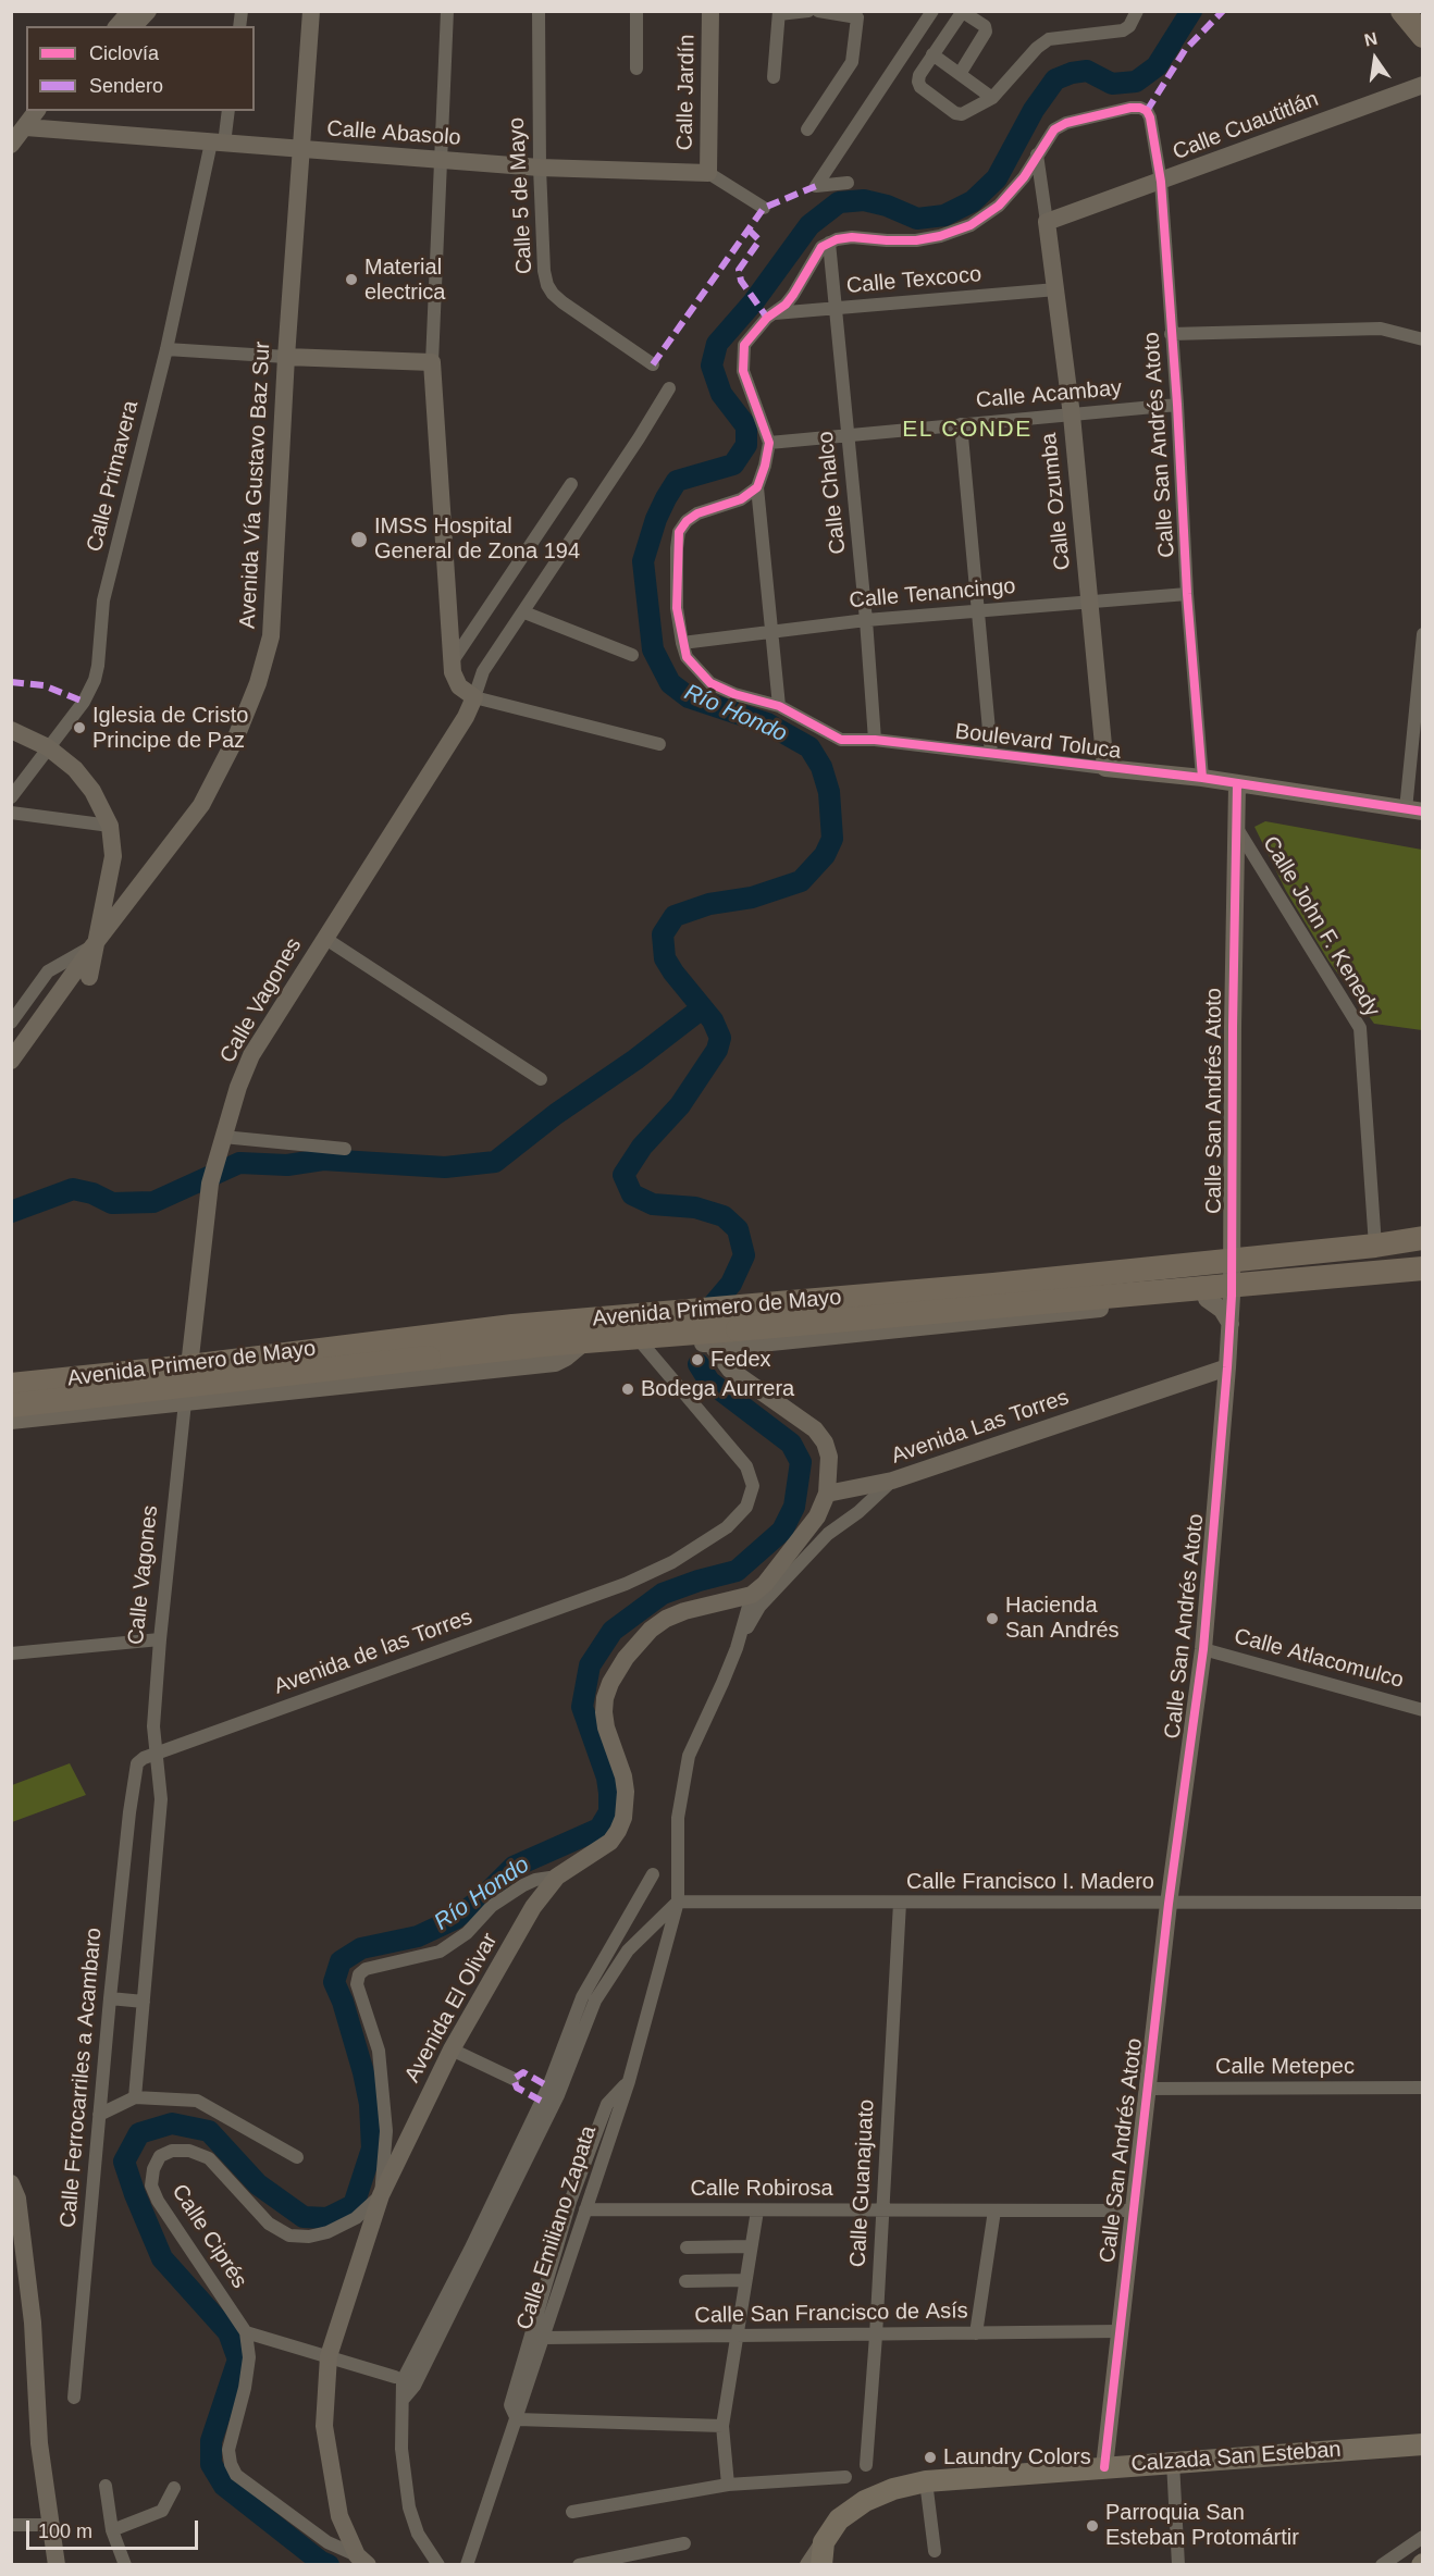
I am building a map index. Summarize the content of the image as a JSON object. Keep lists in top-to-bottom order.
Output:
{
  "streets": {
    "highway": ["Avenida Primero de Mayo"],
    "main road": ["Calzada San Esteban"],
    "street": [
      "Calle Jardín",
      "Calle Cuautitlán",
      "Calle Abasolo",
      "Calle 5 de Mayo",
      "Calle Texcoco",
      "Calle Acambay",
      "Calle San Andrés Atoto",
      "Calle Primavera",
      "Avenida Vía Gustavo Baz Sur",
      "Calle Chalco",
      "Calle Ozumba",
      "Calle Tenancingo",
      "Boulevard Toluca",
      "Calle John F. Kenedy",
      "Calle Vagones",
      "Avenida Las Torres",
      "Avenida de las Torres",
      "Calle Atlacomulco",
      "Calle Francisco I. Madero",
      "Avenida El Olivar",
      "Calle Metepec",
      "Calle Ferrocarriles a Acambaro",
      "Calle Guanajuato",
      "Calle Robirosa",
      "Calle Emiliano Zapata",
      "Calle Ciprés",
      "Calle San Francisco de Asís"
    ]
  },
  "crossings": [
    ["Calle Jardín", "Calle Abasolo"],
    ["Calle Cuautitlán", "Calle San Andrés Atoto"],
    ["Calle Cuautitlán", "Calle Ozumba"],
    ["Calle Abasolo", "Calle 5 de Mayo"],
    ["Calle Abasolo", "Calle Primavera"],
    ["Calle Abasolo", "Avenida Vía Gustavo Baz Sur"],
    ["Calle Texcoco", "Calle Chalco"],
    ["Calle Texcoco", "Calle Ozumba"],
    ["Calle Acambay", "Calle San Andrés Atoto"],
    ["Calle Acambay", "Calle Chalco"],
    ["Calle Acambay", "Calle Ozumba"],
    ["Calle San Andrés Atoto", "Calle Ozumba"],
    ["Calle San Andrés Atoto", "Calle Tenancingo"],
    ["Calle San Andrés Atoto", "Boulevard Toluca"],
    ["Calle San Andrés Atoto", "Calle John F. Kenedy"],
    ["Calle San Andrés Atoto", "Avenida Primero de Mayo"],
    ["Calle San Andrés Atoto", "Avenida Las Torres"],
    ["Calle San Andrés Atoto", "Calle Atlacomulco"],
    ["Calle San Andrés Atoto", "Calle Francisco I. Madero"],
    ["Calle San Andrés Atoto", "Calle Metepec"],
    ["Calle San Andrés Atoto", "Calle Robirosa"],
    ["Calle San Andrés Atoto", "Calle San Francisco de Asís"],
    ["Calle San Andrés Atoto", "Calzada San Esteban"],
    ["Calle Chalco", "Calle Tenancingo"],
    ["Calle Chalco", "Boulevard Toluca"],
    ["Calle Ozumba", "Calle Tenancingo"],
    ["Calle Ozumba", "Boulevard Toluca"],
    ["Calle Tenancingo", "Boulevard Toluca"],
    ["Calle John F. Kenedy", "Avenida Primero de Mayo"],
    ["Calle Vagones", "Avenida Primero de Mayo"],
    ["Calle Vagones", "Avenida de las Torres"],
    ["Avenida Primero de Mayo", "Avenida de las Torres"],
    ["Avenida Las Torres", "Calle Emiliano Zapata"],
    ["Avenida de las Torres", "Calle Ferrocarriles a Acambaro"],
    ["Calle Francisco I. Madero", "Calle Guanajuato"],
    ["Calle Francisco I. Madero", "Calle Emiliano Zapata"],
    ["Avenida El Olivar", "Calle Emiliano Zapata"],
    ["Avenida El Olivar", "Calle Ciprés"],
    ["Calle Guanajuato", "Calle Robirosa"],
    ["Calle Guanajuato", "Calle San Francisco de Asís"],
    ["Calle Robirosa", "Calle Emiliano Zapata"],
    ["Calle Emiliano Zapata", "Calle San Francisco de Asís"]
  ],
  "districts": ["EL CONDE"],
  "water": ["Río Hondo"],
  "places": [
    "Material electrica",
    "IMSS Hospital General de Zona 194",
    "Iglesia de Cristo Principe de Paz",
    "Fedex",
    "Bodega Aurrera",
    "Hacienda San Andrés",
    "Laundry Colors",
    "Parroquia San Esteban Protomártir"
  ],
  "legend": ["Ciclovía", "Sendero"],
  "scale_bar": "100 m",
  "north": "top"
}
